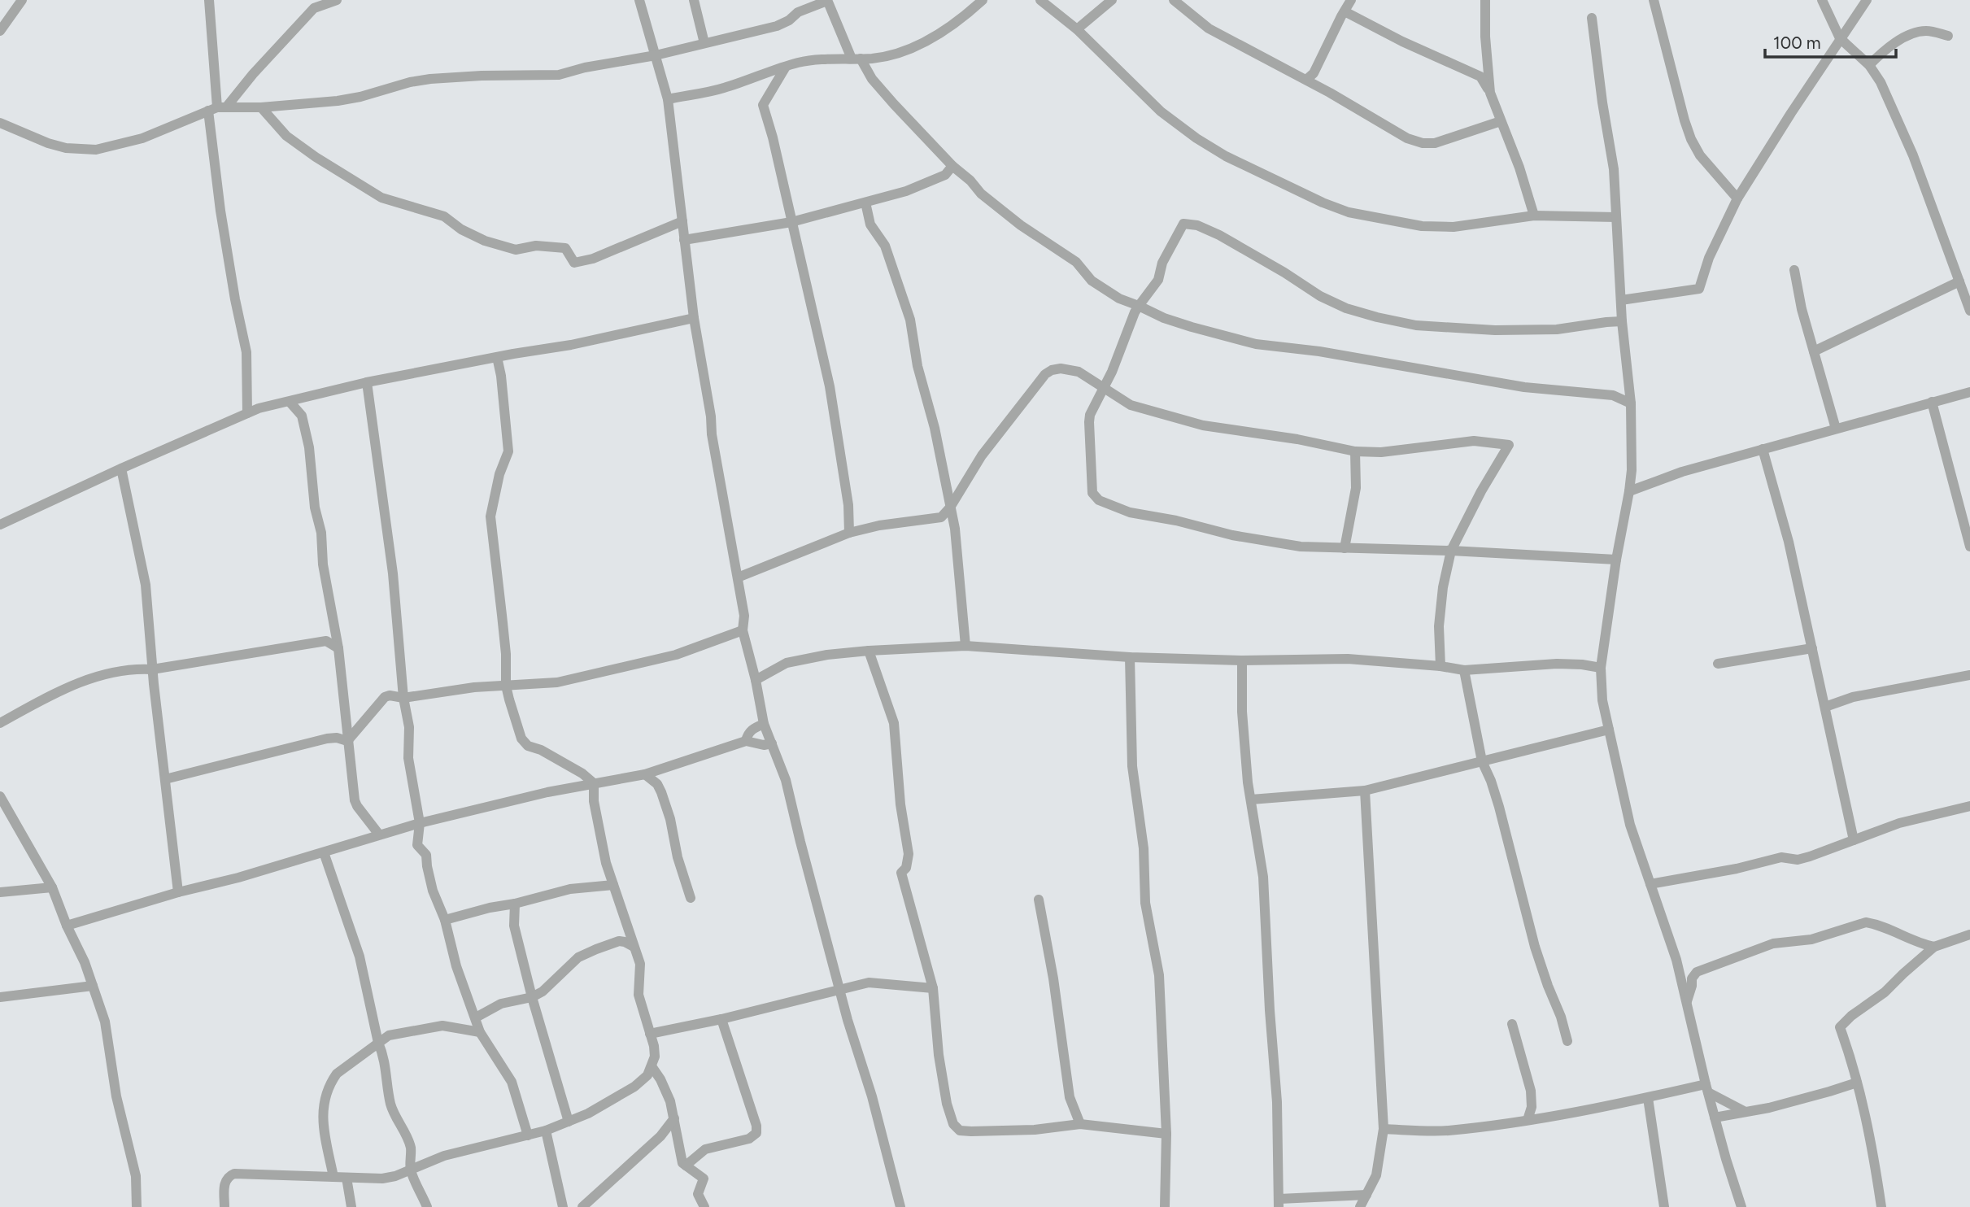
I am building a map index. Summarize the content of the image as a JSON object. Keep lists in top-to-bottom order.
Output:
{
  "scale_bar": "100 m"
}
